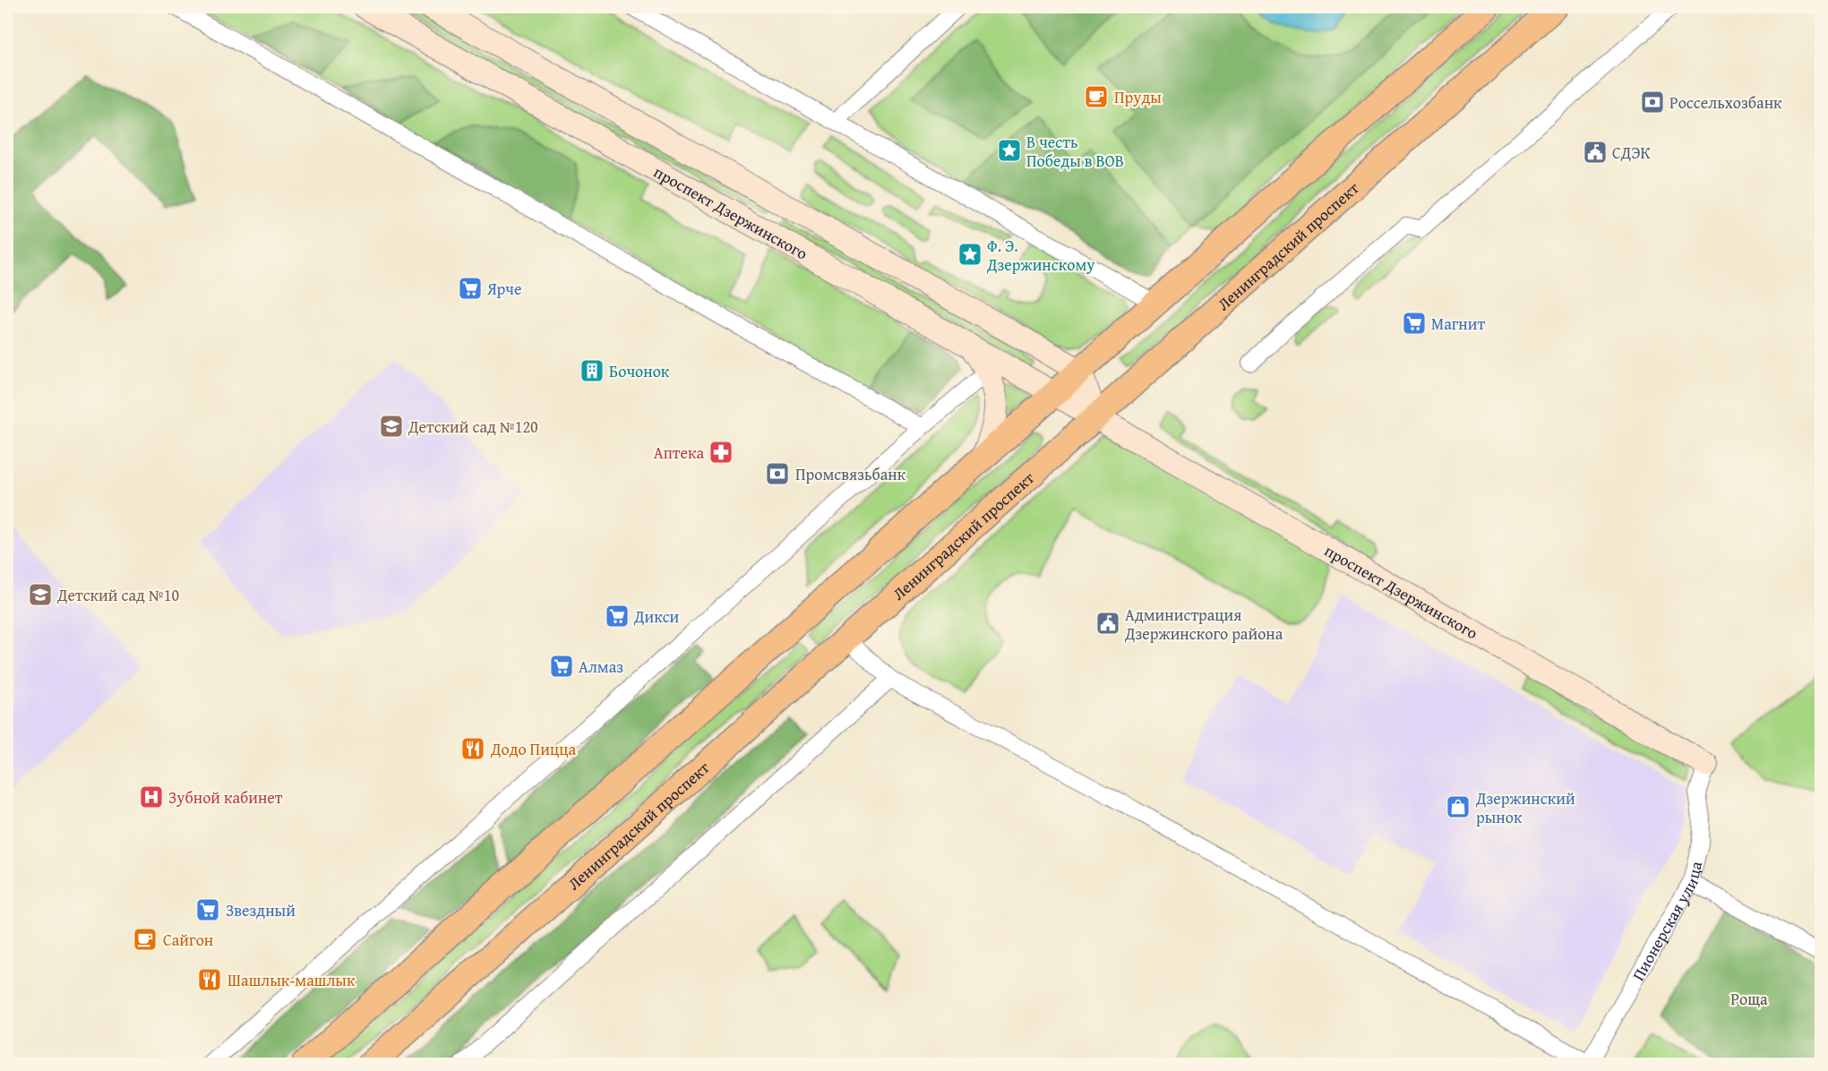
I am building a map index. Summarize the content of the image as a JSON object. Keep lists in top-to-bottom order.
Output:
{
  "streets": {
    "main road": ["проспект Дзержинского", "Ленинградский проспект"],
    "street": ["Пионерская улица"]
  },
  "crossings": [
    ["проспект Дзержинского", "Ленинградский проспект"],
    ["проспект Дзержинского", "Пионерская улица"]
  ],
  "parks": ["Роща"],
  "places": {
    "cafe": ["Пруды", "Сайгон"],
    "bank": ["Россельхозбанк", "Промсвязьбанк"],
    "place": ["В честь Победы в ВОВ", "Ф. Э. Дзержинскому"],
    "public building": ["СДЭК", "Администрация Дзержинского района"],
    "supermarket": [
      "Ярче",
      "Магнит",
      "Дикси",
      "Алмаз",
      "Звездный"
    ],
    "building": ["Бочонок"],
    "school or university": ["Детский сад №120", "Детский сад №10"],
    "pharmacy": ["Аптека"],
    "restaurant": ["Додо Пицца", "Шашлык-машлык"],
    "hospital": ["Зубной кабинет"],
    "shop": ["Дзержинский рынок"]
  }
}
